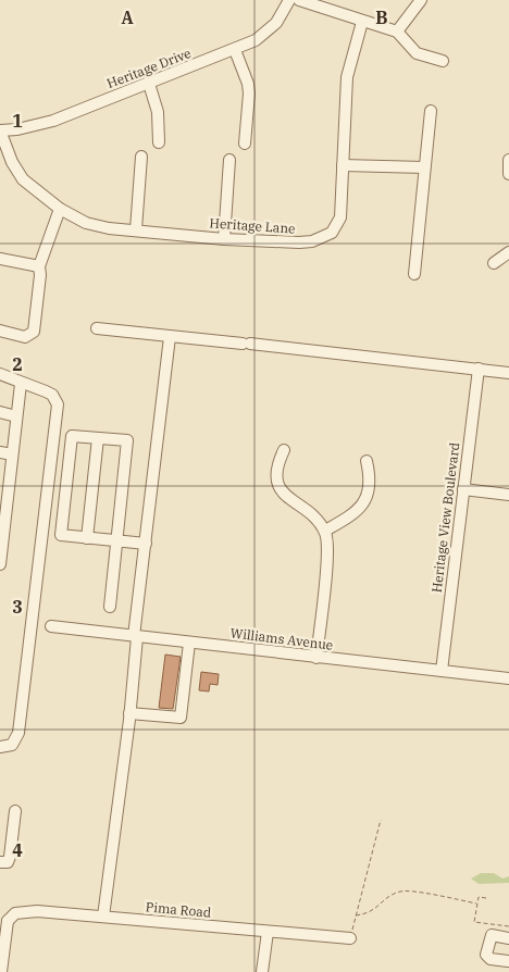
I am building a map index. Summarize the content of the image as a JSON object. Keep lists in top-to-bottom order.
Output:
{
  "streets": {
    "street": [
      "Heritage Drive",
      "Heritage Lane",
      "Heritage View Boulevard",
      "Williams Avenue",
      "Pima Road"
    ]
  },
  "crossings": [
    ["Heritage Drive", "Heritage Lane"],
    ["Heritage View Boulevard", "Williams Avenue"]
  ],
  "grid": {
    "columns": ["A", "B"],
    "rows": [
      "1",
      "2",
      "3",
      "4"
    ]
  }
}
